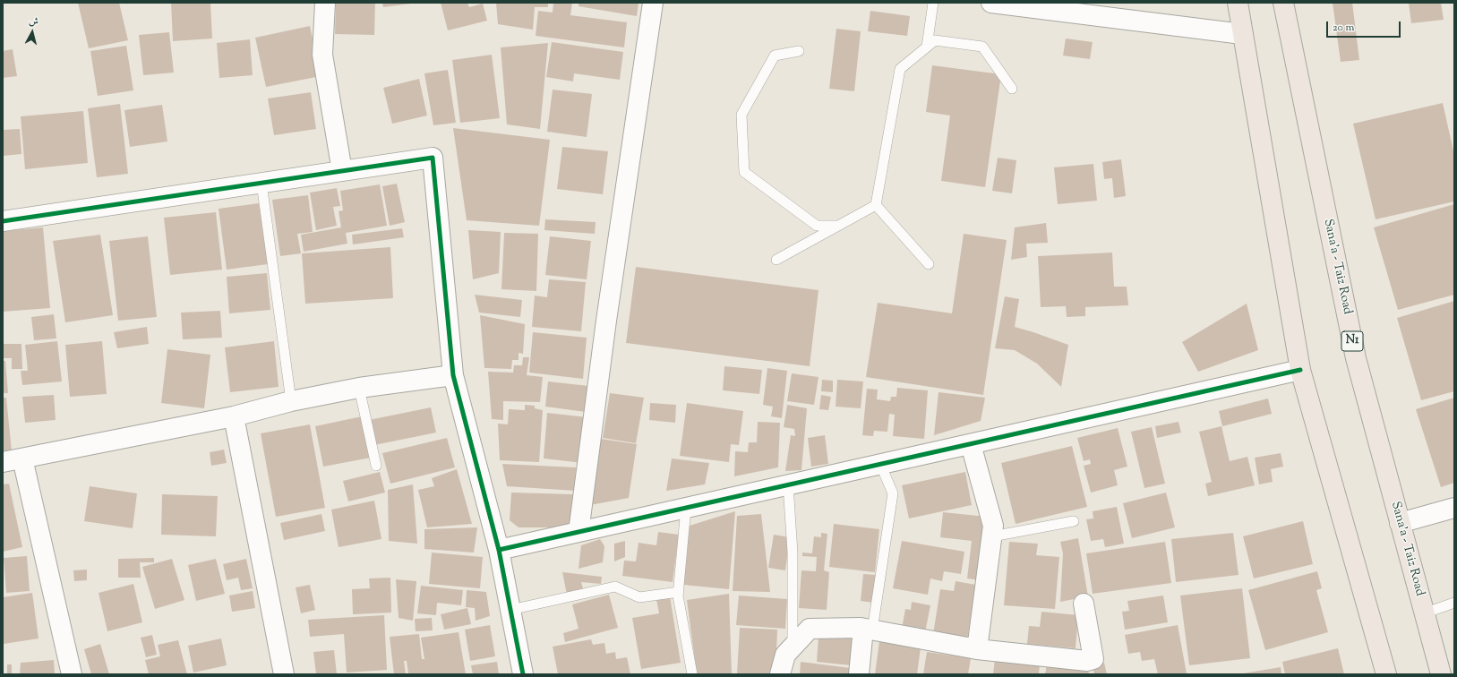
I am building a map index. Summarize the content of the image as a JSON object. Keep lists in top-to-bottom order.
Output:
{
  "streets": {
    "highway": ["Sana'a - Taiz Road", "N1"]
  },
  "scale_bar": "20 m",
  "north": "top"
}
